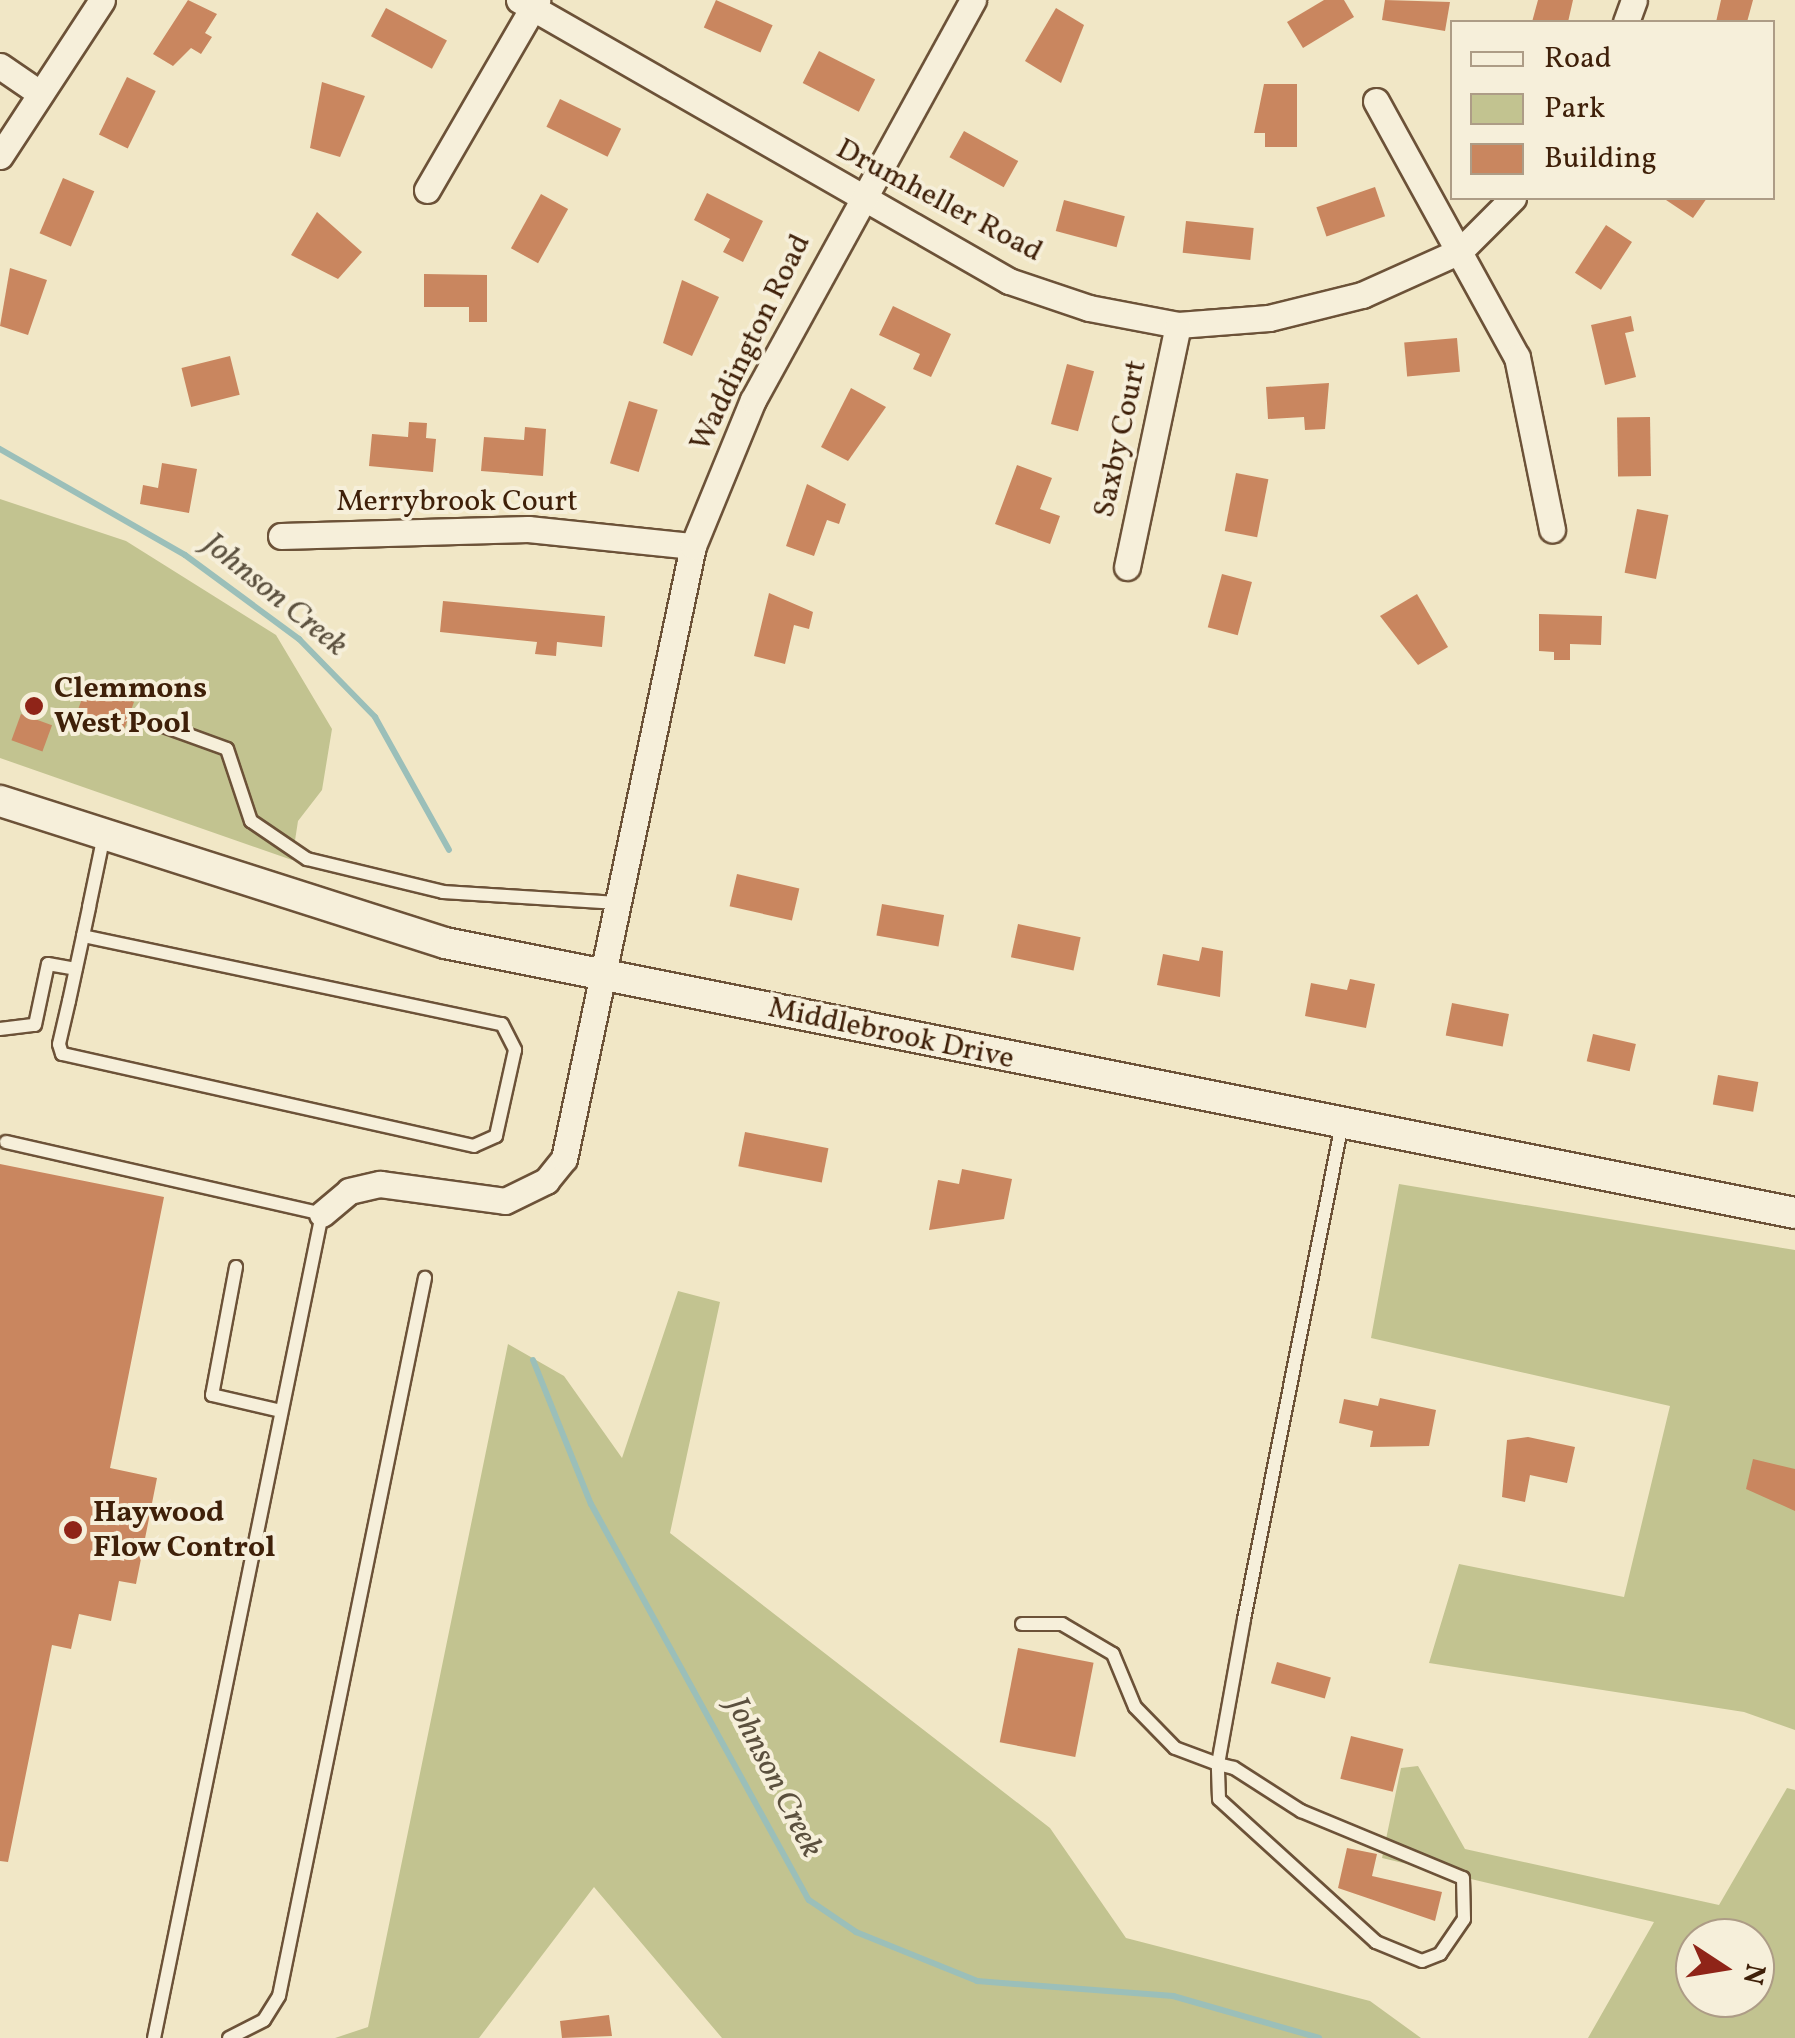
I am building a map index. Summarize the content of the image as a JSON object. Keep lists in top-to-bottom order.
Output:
{
  "streets": {
    "street": [
      "Drumheller Road",
      "Waddington Road",
      "Saxby Court",
      "Merrybrook Court",
      "Middlebrook Drive"
    ]
  },
  "crossings": [
    ["Drumheller Road", "Waddington Road"],
    ["Drumheller Road", "Saxby Court"],
    ["Waddington Road", "Merrybrook Court"],
    ["Waddington Road", "Middlebrook Drive"]
  ],
  "water": ["Johnson Creek"],
  "places": ["Clemmons West Pool", "Haywood Flow Control"],
  "legend": ["Road", "Park", "Building"],
  "north": "right"
}
